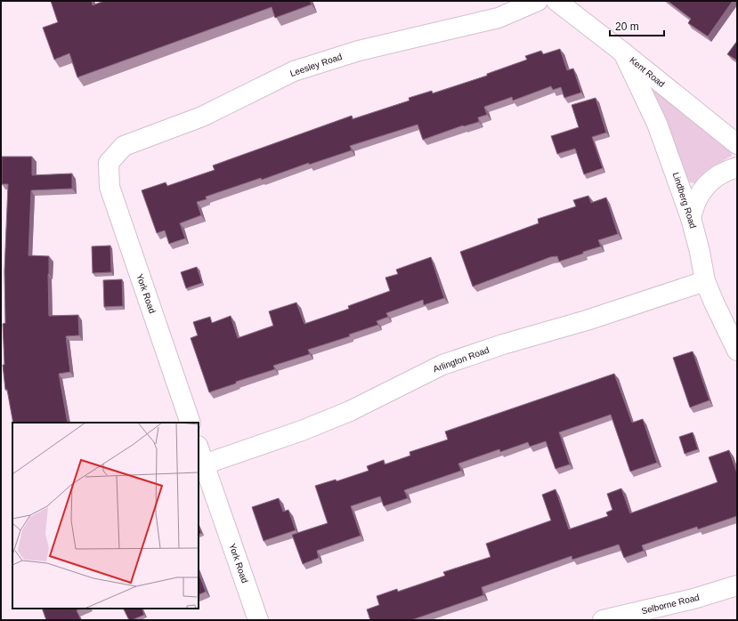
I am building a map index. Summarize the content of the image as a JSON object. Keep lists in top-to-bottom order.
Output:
{
  "streets": {
    "street": [
      "Leesley Road",
      "Kent Road",
      "Lindberg Road",
      "York Road",
      "Arlington Road",
      "Selborne Road"
    ]
  },
  "crossings": [
    ["Leesley Road", "York Road"],
    ["Kent Road", "Lindberg Road"],
    ["Lindberg Road", "Arlington Road"],
    ["York Road", "Arlington Road"]
  ],
  "scale_bar": "20 m"
}
